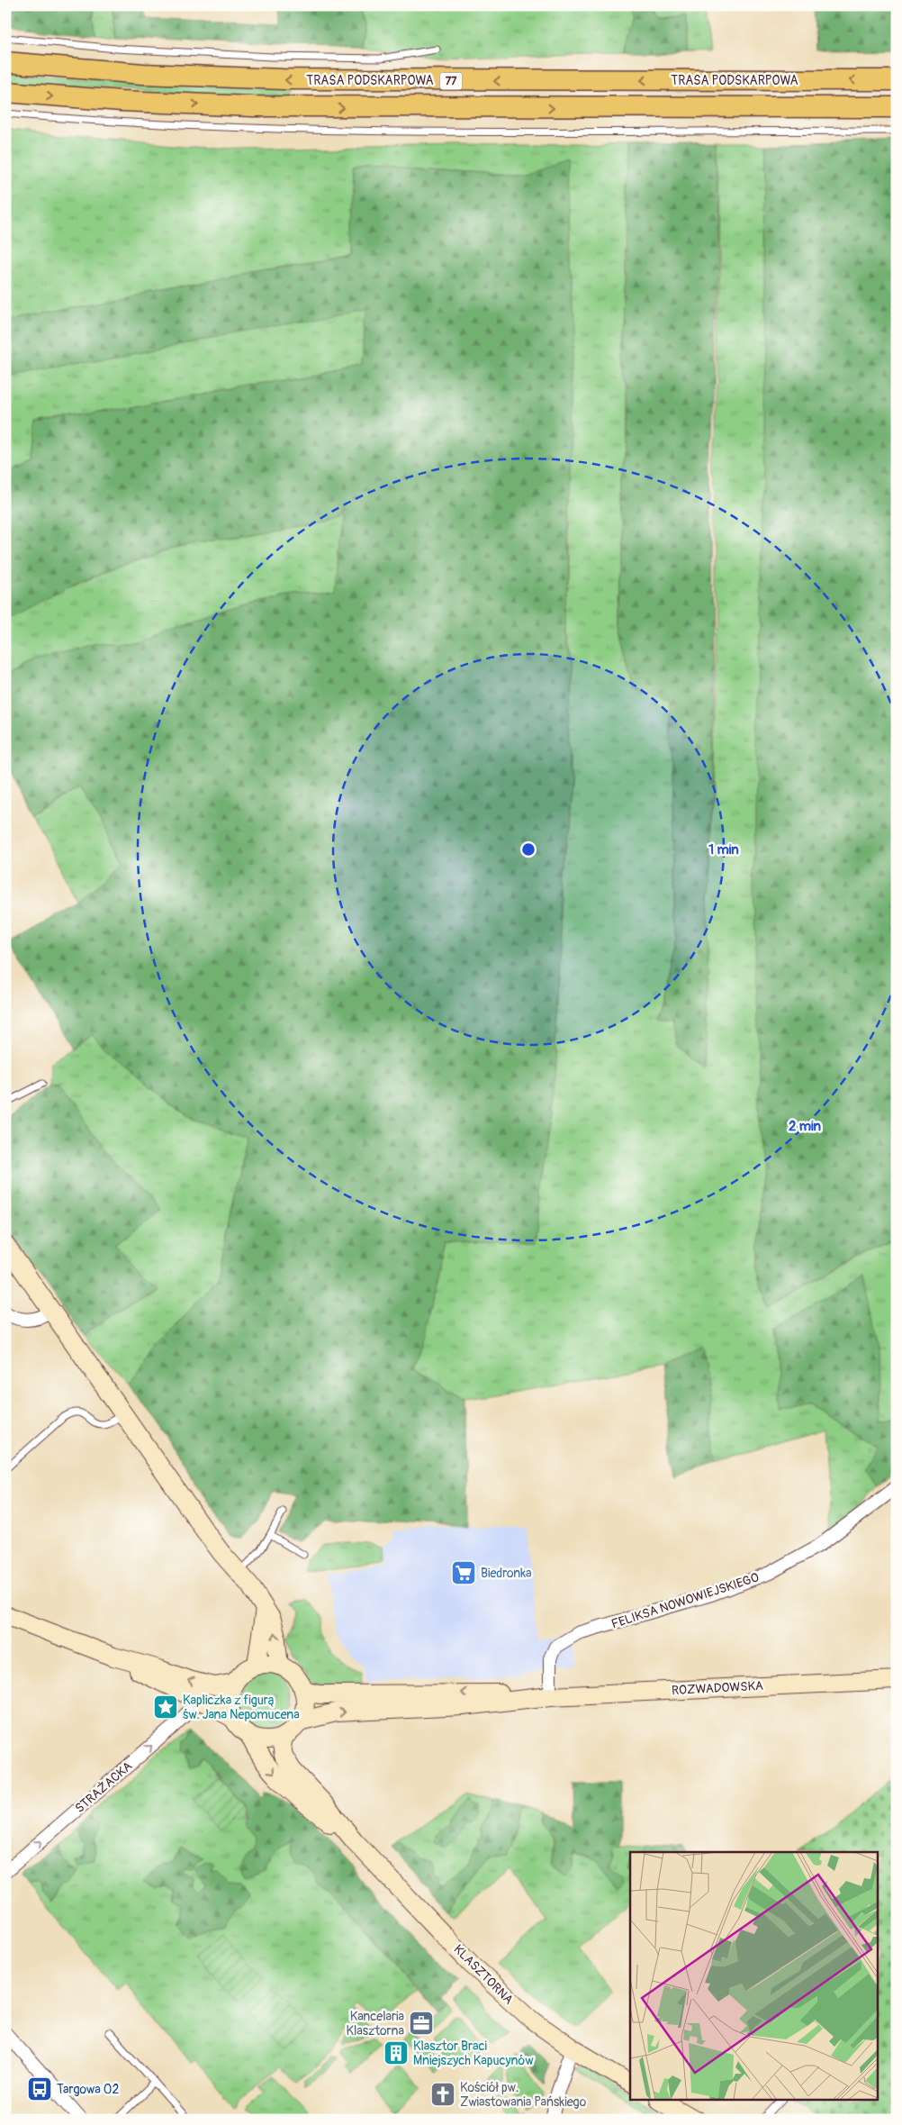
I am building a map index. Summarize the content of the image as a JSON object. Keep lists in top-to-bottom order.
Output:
{
  "streets": {
    "main road": ["TRASA PODSKARPOWA", "77"],
    "street": [
      "FELIKSA NOWOWIEJSKIEGO",
      "ROZWADOWSKA",
      "STRAŻACKA",
      "KLASZTORNA"
    ]
  },
  "crossings": [
    ["FELIKSA NOWOWIEJSKIEGO", "ROZWADOWSKA"],
    ["ROZWADOWSKA", "KLASZTORNA"]
  ],
  "one_way": ["STRAŻACKA"],
  "places": {
    "supermarket": ["Biedronka"],
    "place": ["Kapliczka z figurą św. Jana Nepomucena"],
    "office": ["Kancelaria Klasztorna"],
    "building": ["Klasztor Braci Mniejszych Kapucynów"],
    "bus stop": ["Targowa 02"],
    "church": ["Kościół pw. Zwiastowania Pańskiego"]
  },
  "rings": ["1 min", "2 min"]
}
